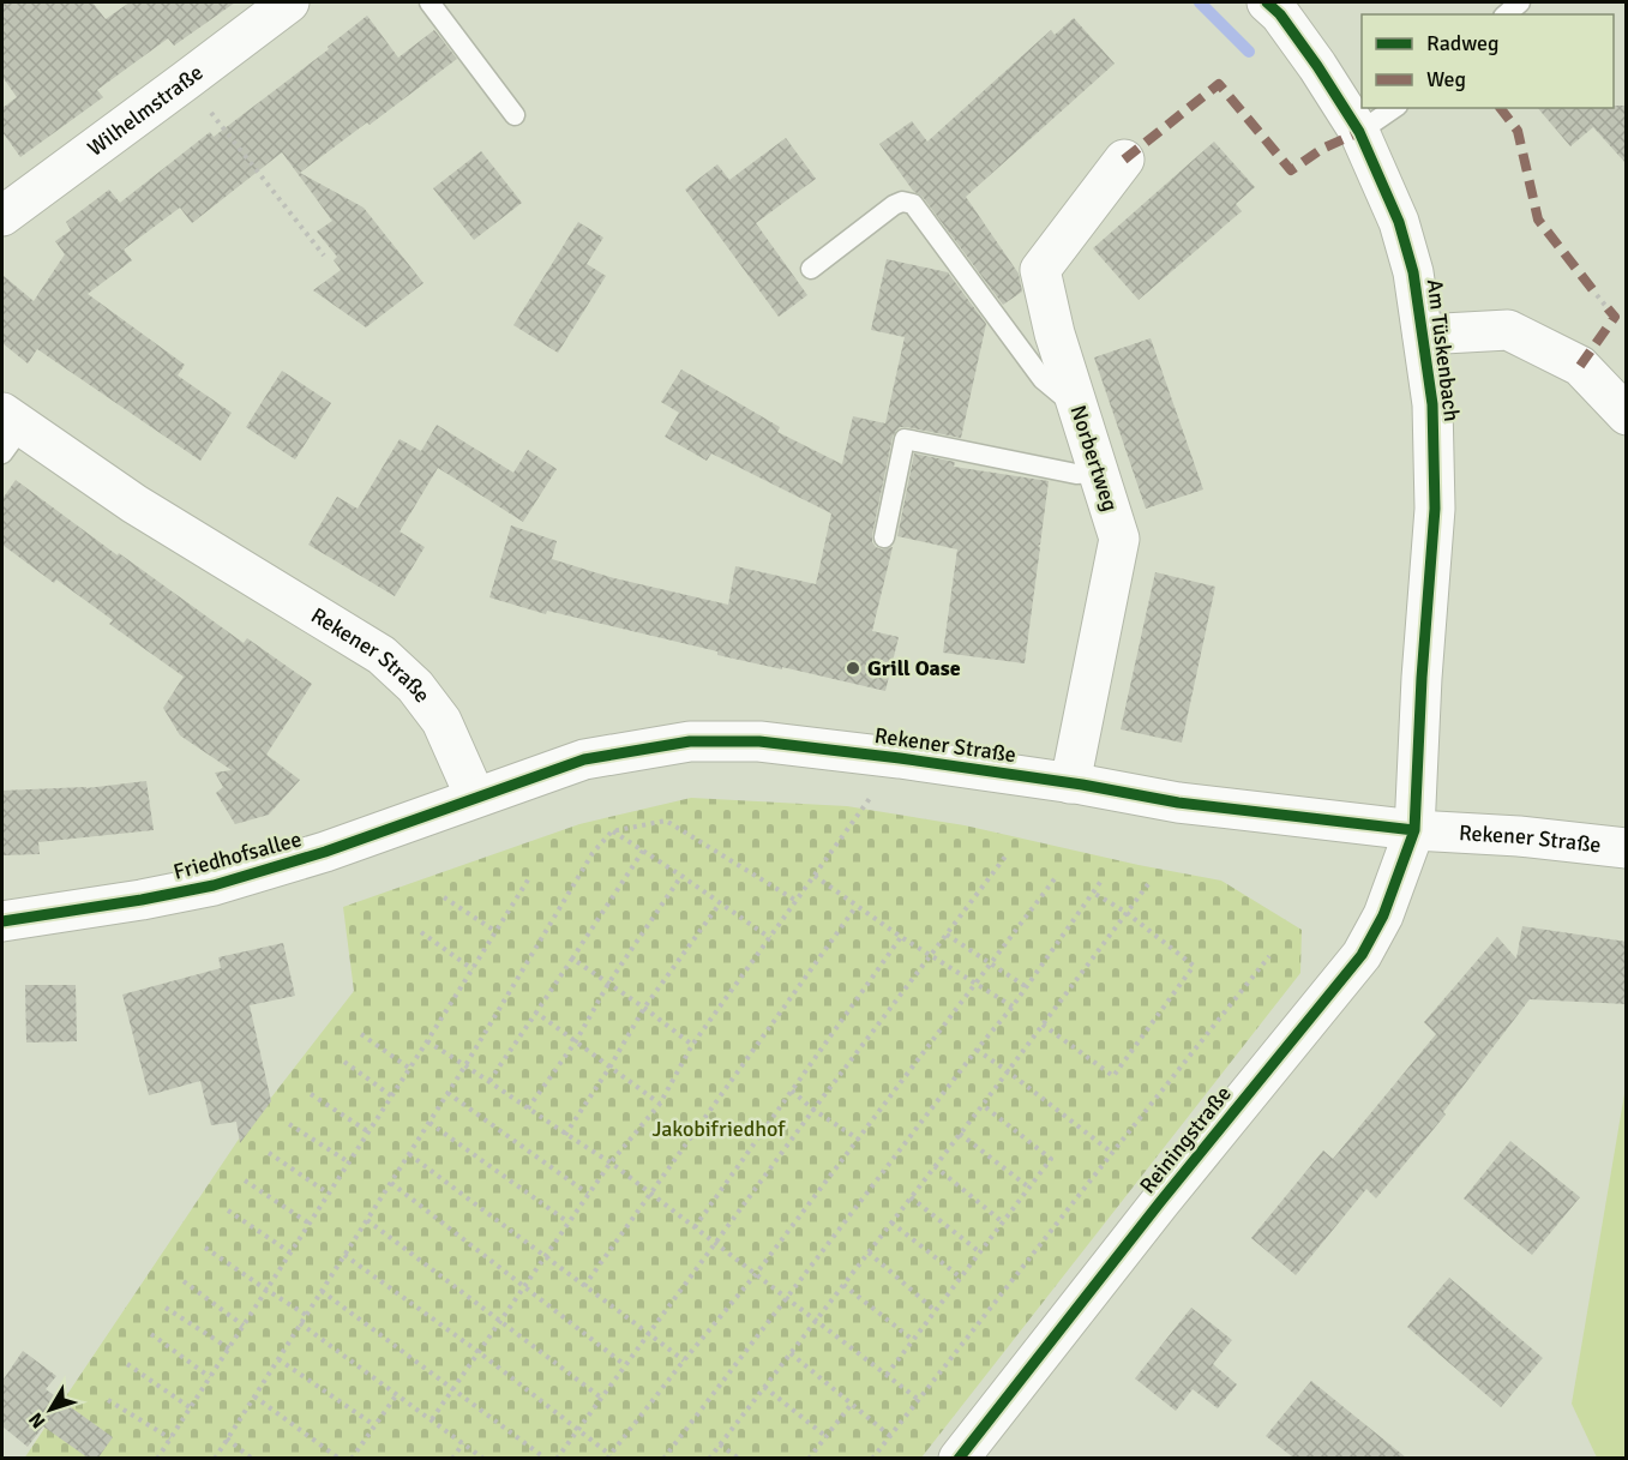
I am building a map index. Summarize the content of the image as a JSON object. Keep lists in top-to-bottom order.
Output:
{
  "streets": {
    "street": [
      "Wilhelmstraße",
      "Am Tüskenbach",
      "Norbertweg",
      "Rekener Straße",
      "Friedhofsallee",
      "Reiningstraße"
    ]
  },
  "crossings": [
    ["Am Tüskenbach", "Rekener Straße"],
    ["Am Tüskenbach", "Reiningstraße"],
    ["Norbertweg", "Rekener Straße"],
    ["Rekener Straße", "Friedhofsallee"],
    ["Rekener Straße", "Reiningstraße"]
  ],
  "parks": ["Jakobifriedhof"],
  "places": ["Grill Oase"],
  "legend": ["Radweg", "Weg"],
  "north": "bottom left"
}
